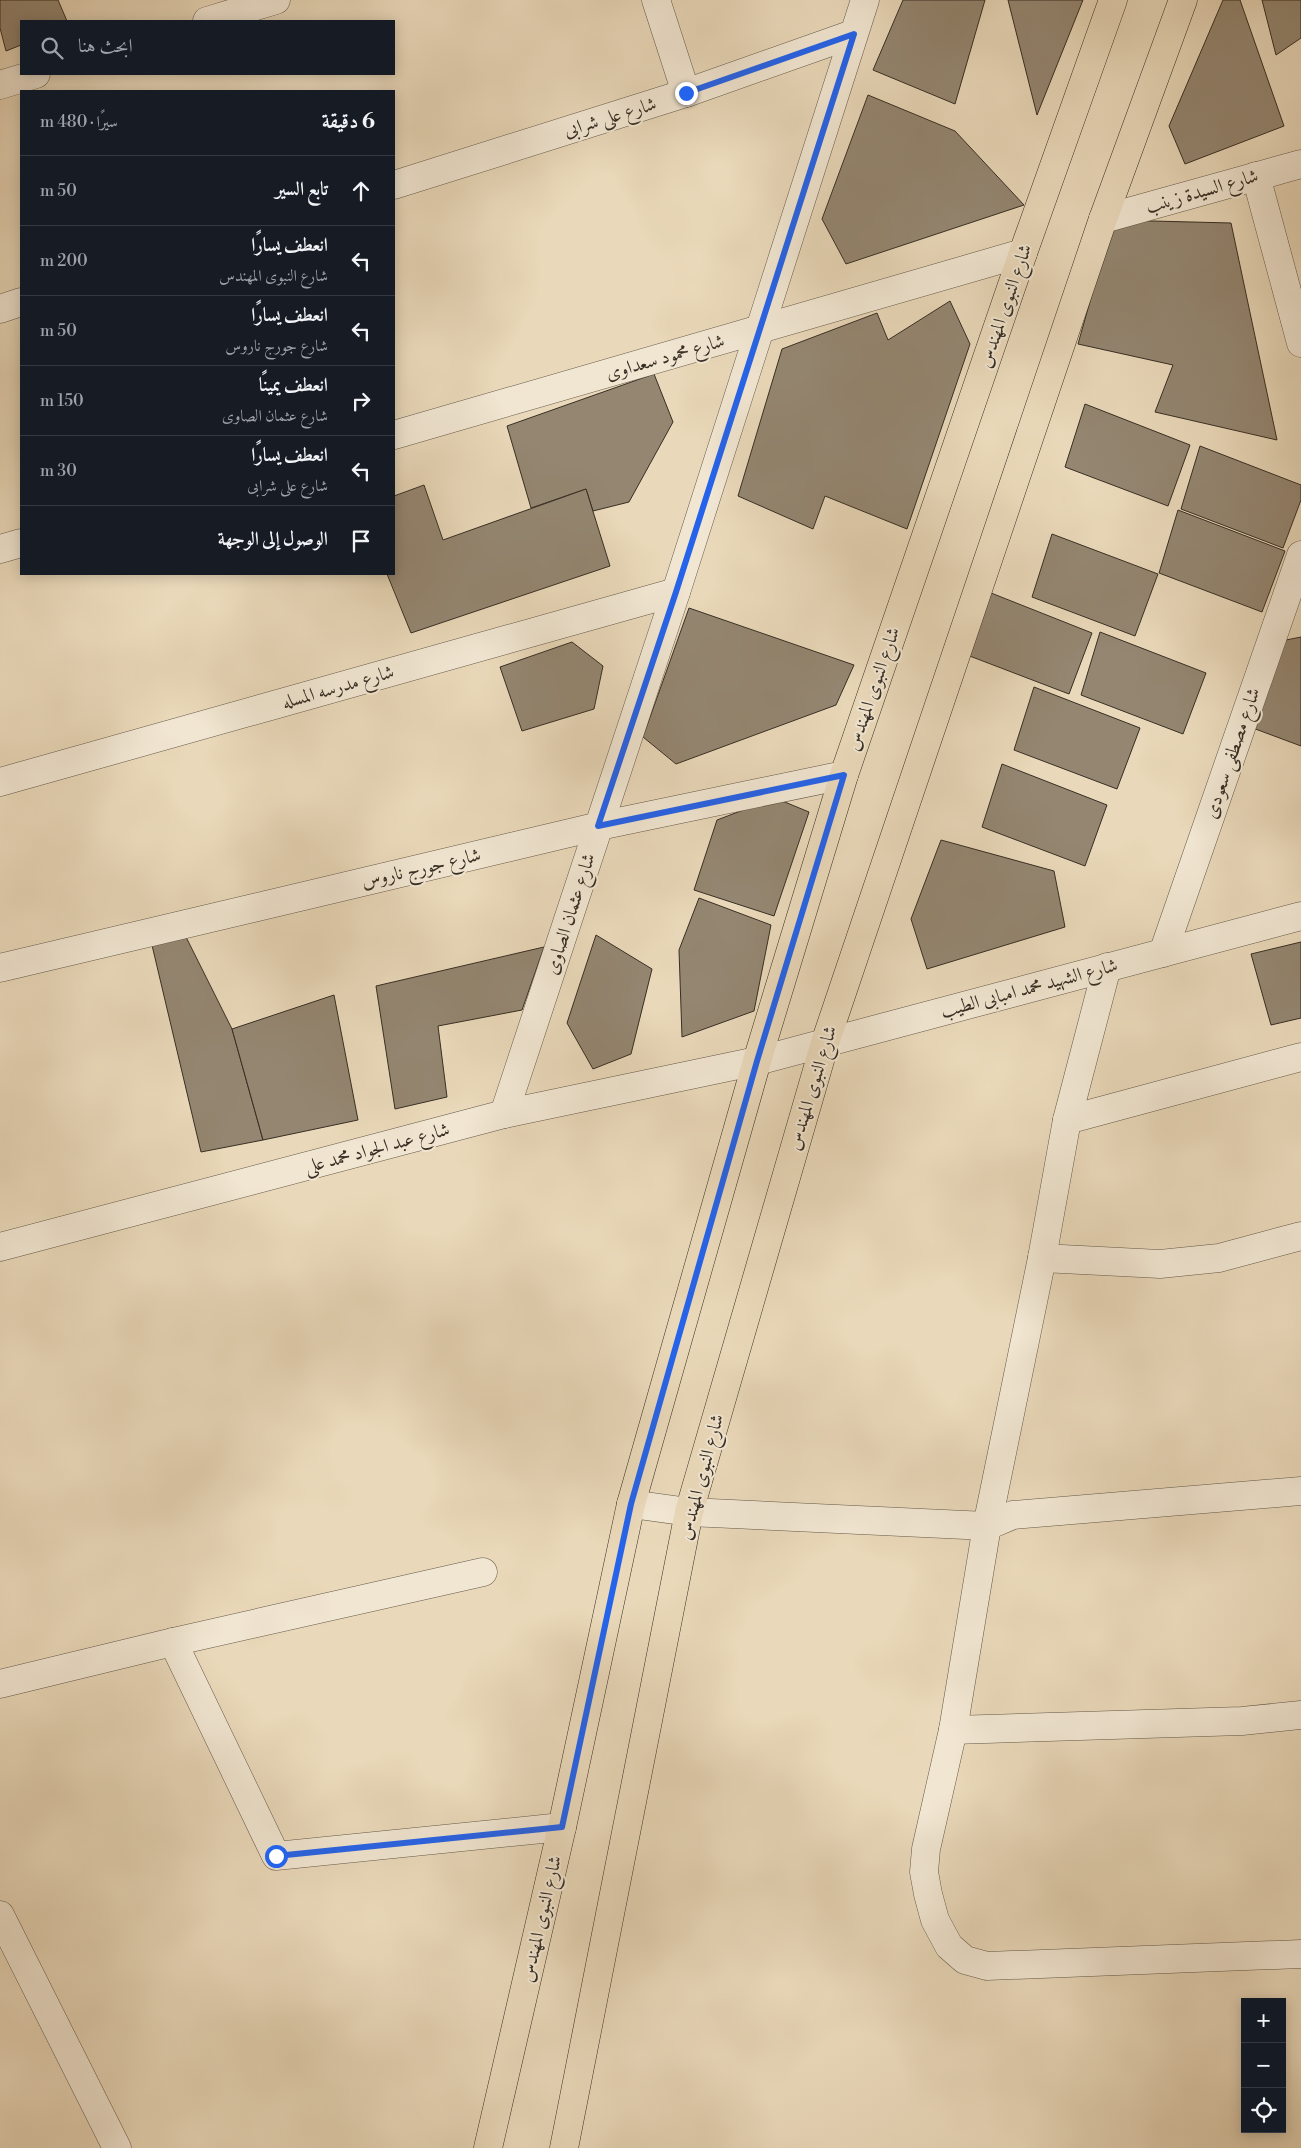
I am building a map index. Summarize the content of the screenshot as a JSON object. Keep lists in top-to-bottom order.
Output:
{
  "streets": {
    "main road": ["شارع النبوى المهندس"],
    "street": [
      "شارع على شرابى",
      "شارع السيدة زينب",
      "شارع محمود سعداوى",
      "شارع مدرسه المسله",
      "شارع مصطفى سعودى",
      "شارع جورج ناروس",
      "شارع عثمان الصاوى",
      "شارع الشهيد محمد امبابى الطيب",
      "شارع عبد الجواد محمد على"
    ]
  },
  "crossings": [
    ["شارع على شرابى", "شارع عثمان الصاوى"],
    ["شارع السيدة زينب", "شارع النبوى المهندس"],
    ["شارع النبوى المهندس", "شارع محمود سعداوى"],
    ["شارع النبوى المهندس", "شارع جورج ناروس"],
    ["شارع النبوى المهندس", "شارع الشهيد محمد امبابى الطيب"],
    ["شارع النبوى المهندس", "شارع عبد الجواد محمد على"],
    ["شارع محمود سعداوى", "شارع عثمان الصاوى"],
    ["شارع مدرسه المسله", "شارع عثمان الصاوى"],
    ["شارع مصطفى سعودى", "شارع الشهيد محمد امبابى الطيب"],
    ["شارع جورج ناروس", "شارع عثمان الصاوى"],
    ["شارع عثمان الصاوى", "شارع عبد الجواد محمد على"],
    ["شارع الشهيد محمد امبابى الطيب", "شارع عبد الجواد محمد على"]
  ],
  "page": {
    "search": "ابحث هنا",
    "heading": ["6 دقيقة", "سيرًا · 480 m"],
    "list": [
      ["تابع السير", "50 m"],
      ["انعطف يسارًا", "شارع النبوى المهندس", "200 m"],
      ["انعطف يسارًا", "شارع جورج ناروس", "50 m"],
      ["انعطف يمينًا", "شارع عثمان الصاوى", "150 m"],
      ["انعطف يسارًا", "شارع على شرابى", "30 m"],
      "الوصول إلى الوجهة"
    ],
    "map_buttons": ["+", "−"]
  }
}
